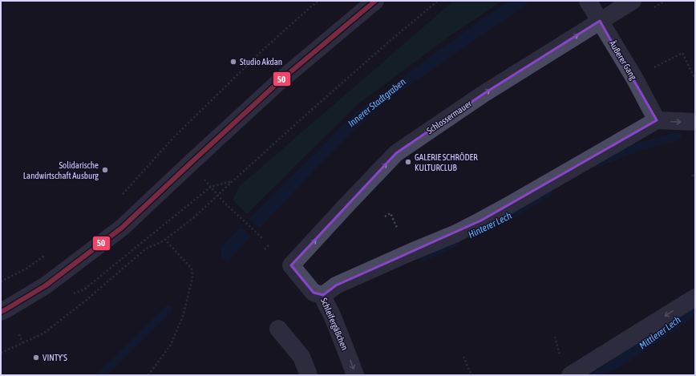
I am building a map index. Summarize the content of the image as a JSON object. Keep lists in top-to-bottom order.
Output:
{
  "streets": {
    "street": ["Äußerer Gang", "Schlossermauer", "Schleifergäßchen"]
  },
  "crossings": [
    ["Äußerer Gang", "Schlossermauer"],
    ["Schlossermauer", "Schleifergäßchen"]
  ],
  "water": ["Innerer Stadtgraben", "Hinterer Lech", "Mittlerer Lech"],
  "places": [
    "Studio Akdan",
    "GALERIE SCHRÖDER KULTURCLUB",
    "Solidarische Landwirtschaft Ausburg",
    "VINTY'S"
  ],
  "lines": ["transit line 50"]
}
